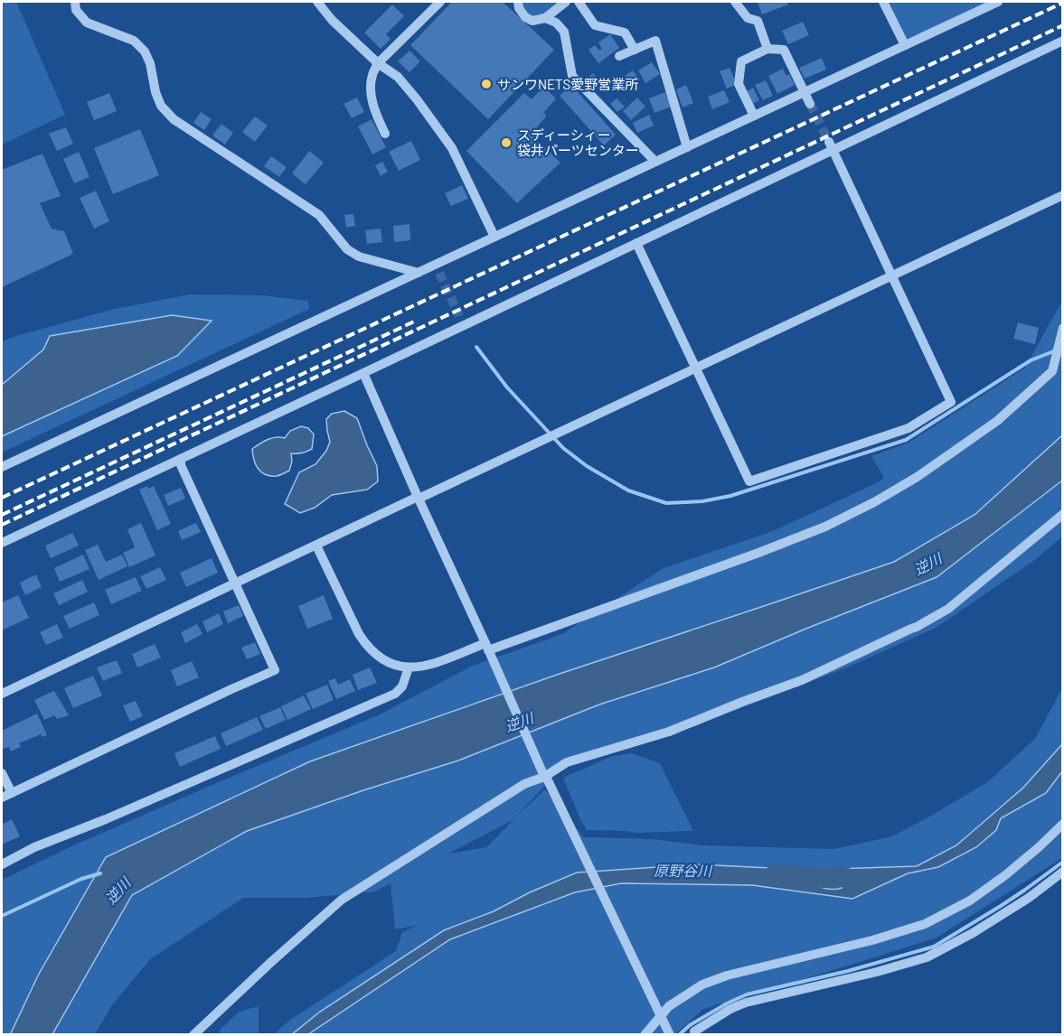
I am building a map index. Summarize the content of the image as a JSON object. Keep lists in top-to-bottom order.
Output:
{
  "water": ["逆川", "原野谷川"],
  "places": ["サンワNETS愛野営業所", "スディーシィー 袋井パーツセンター"]
}
